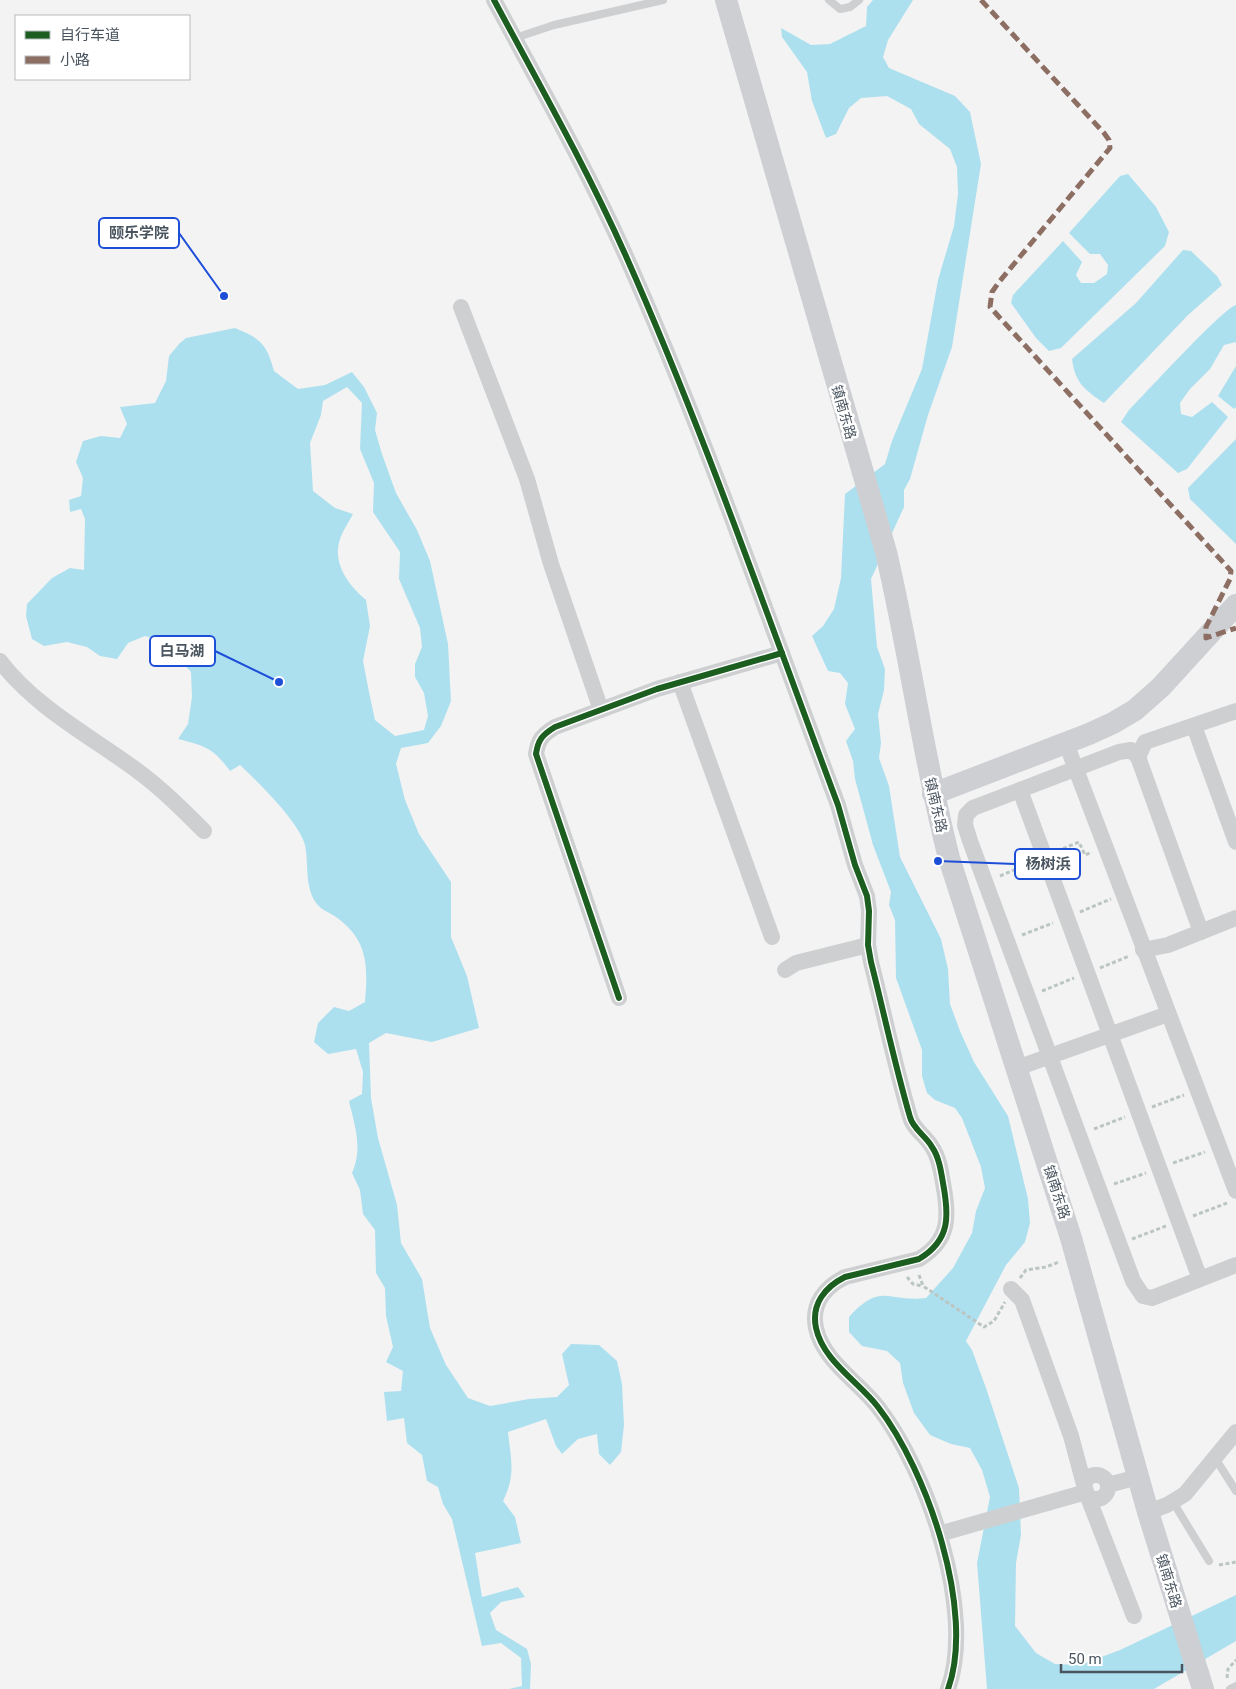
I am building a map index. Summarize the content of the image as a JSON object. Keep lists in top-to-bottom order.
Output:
{
  "streets": {
    "street": ["镇南东路"]
  },
  "places": ["颐乐学院", "白马湖", "杨树浜"],
  "legend": ["自行车道", "小路"],
  "scale_bar": "50 m"
}
